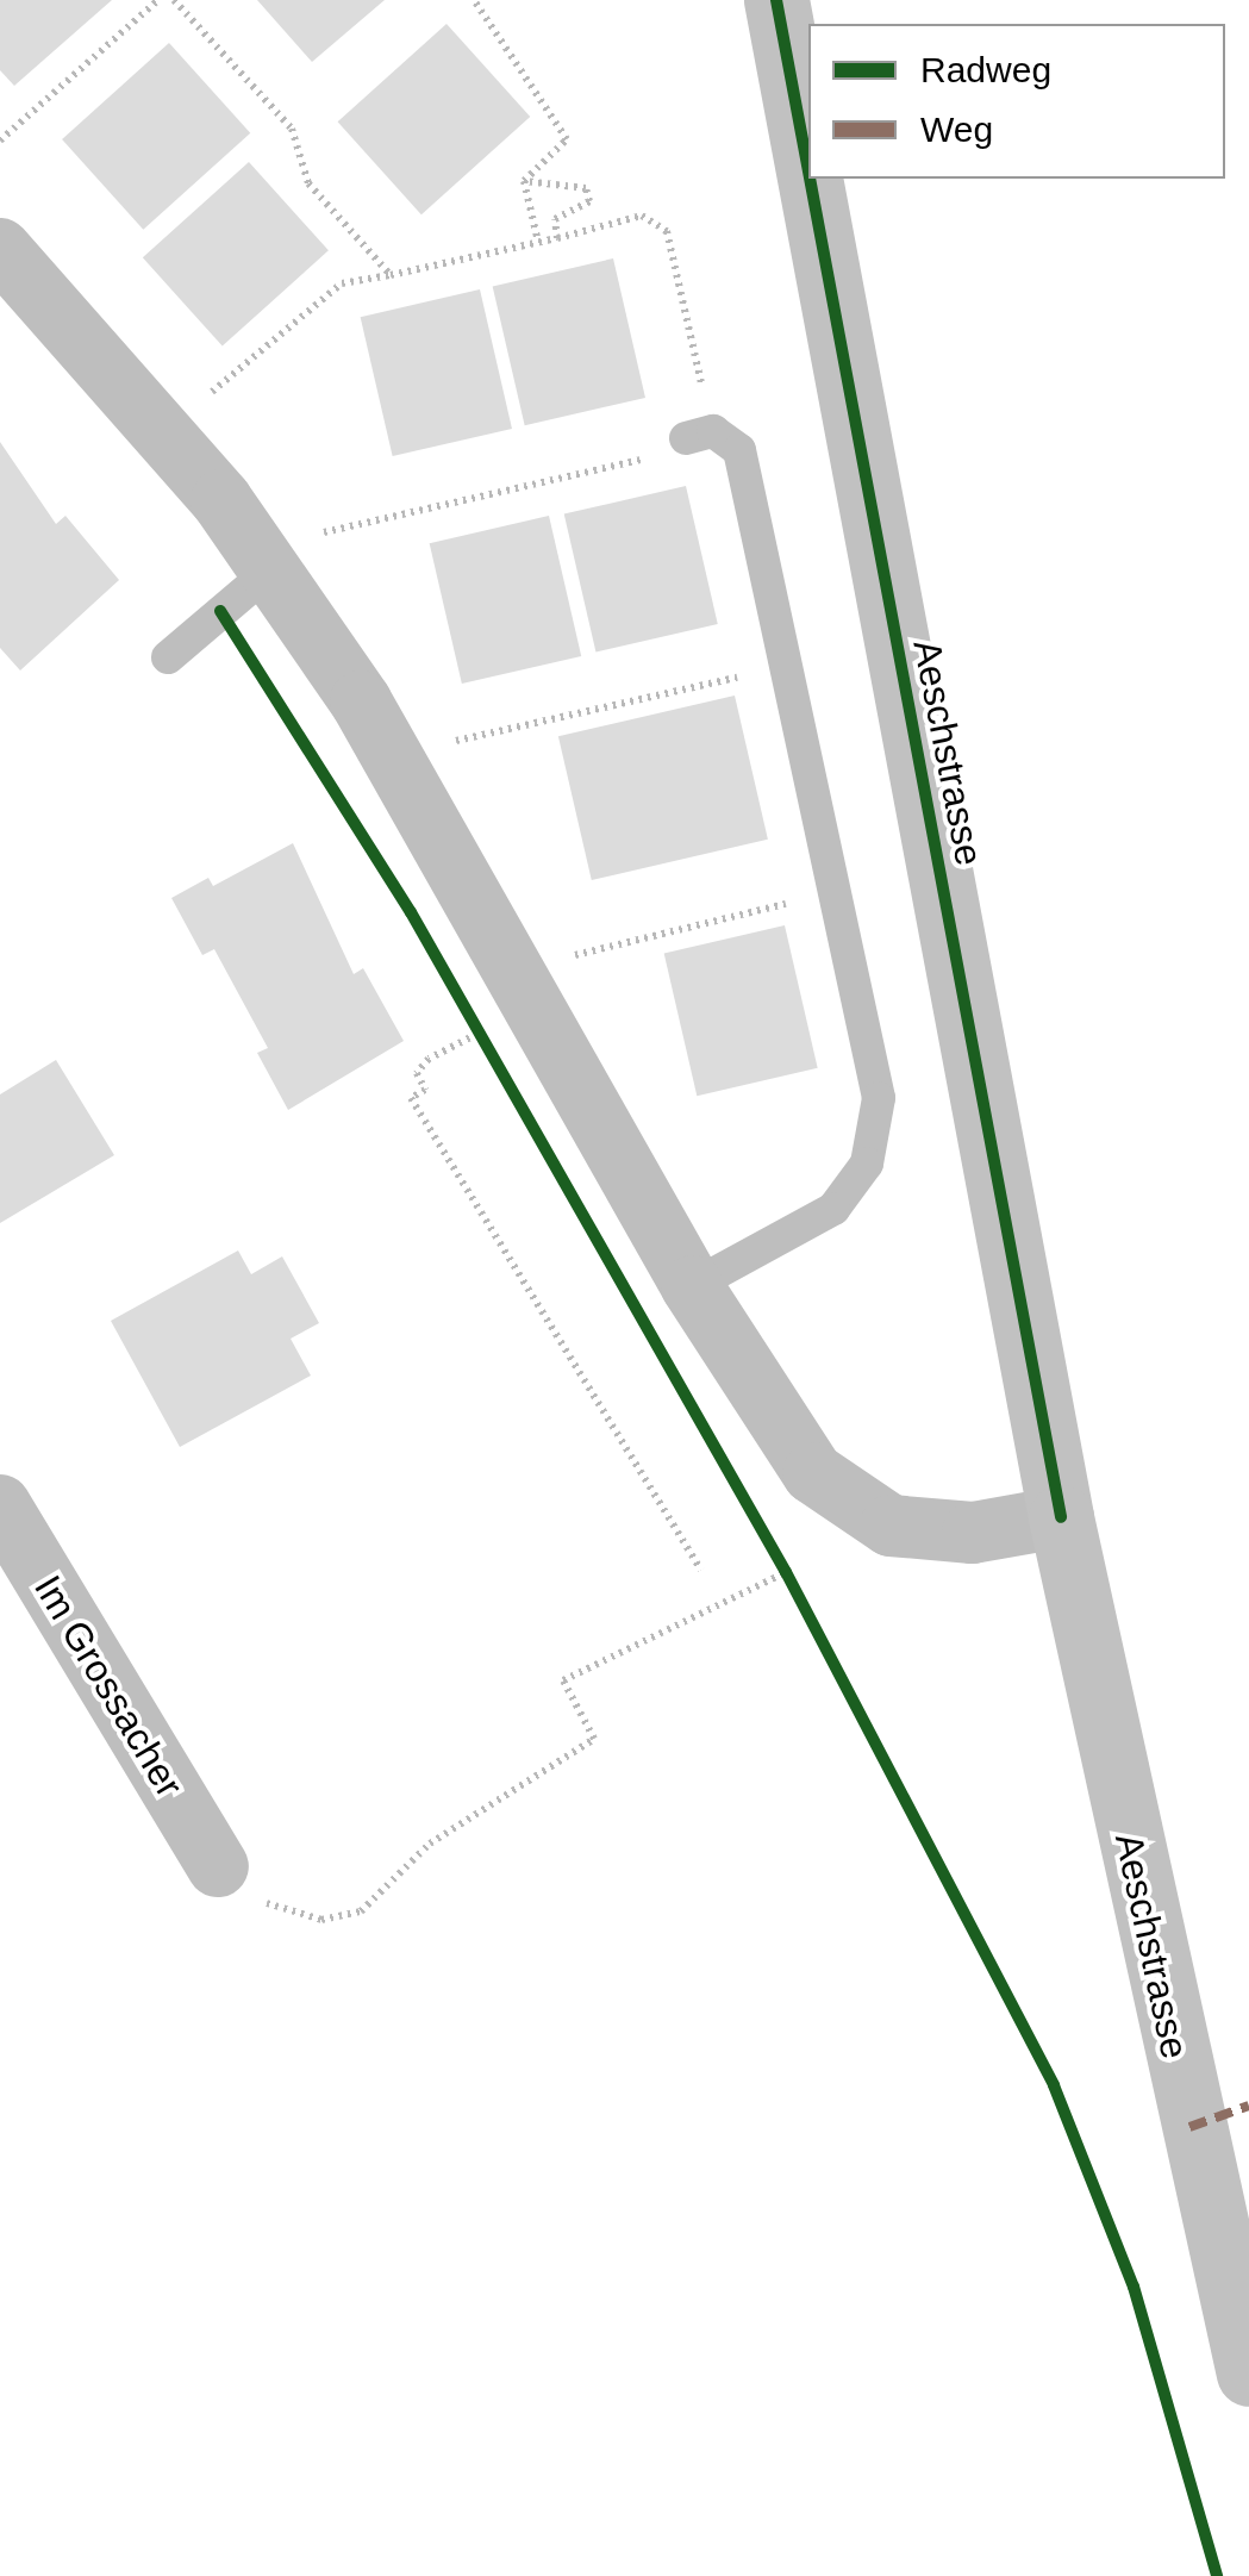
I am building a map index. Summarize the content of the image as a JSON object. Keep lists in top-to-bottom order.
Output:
{
  "streets": {
    "main road": ["Aeschstrasse"],
    "street": ["Im Grossacher"]
  },
  "legend": ["Radweg", "Weg"]
}
